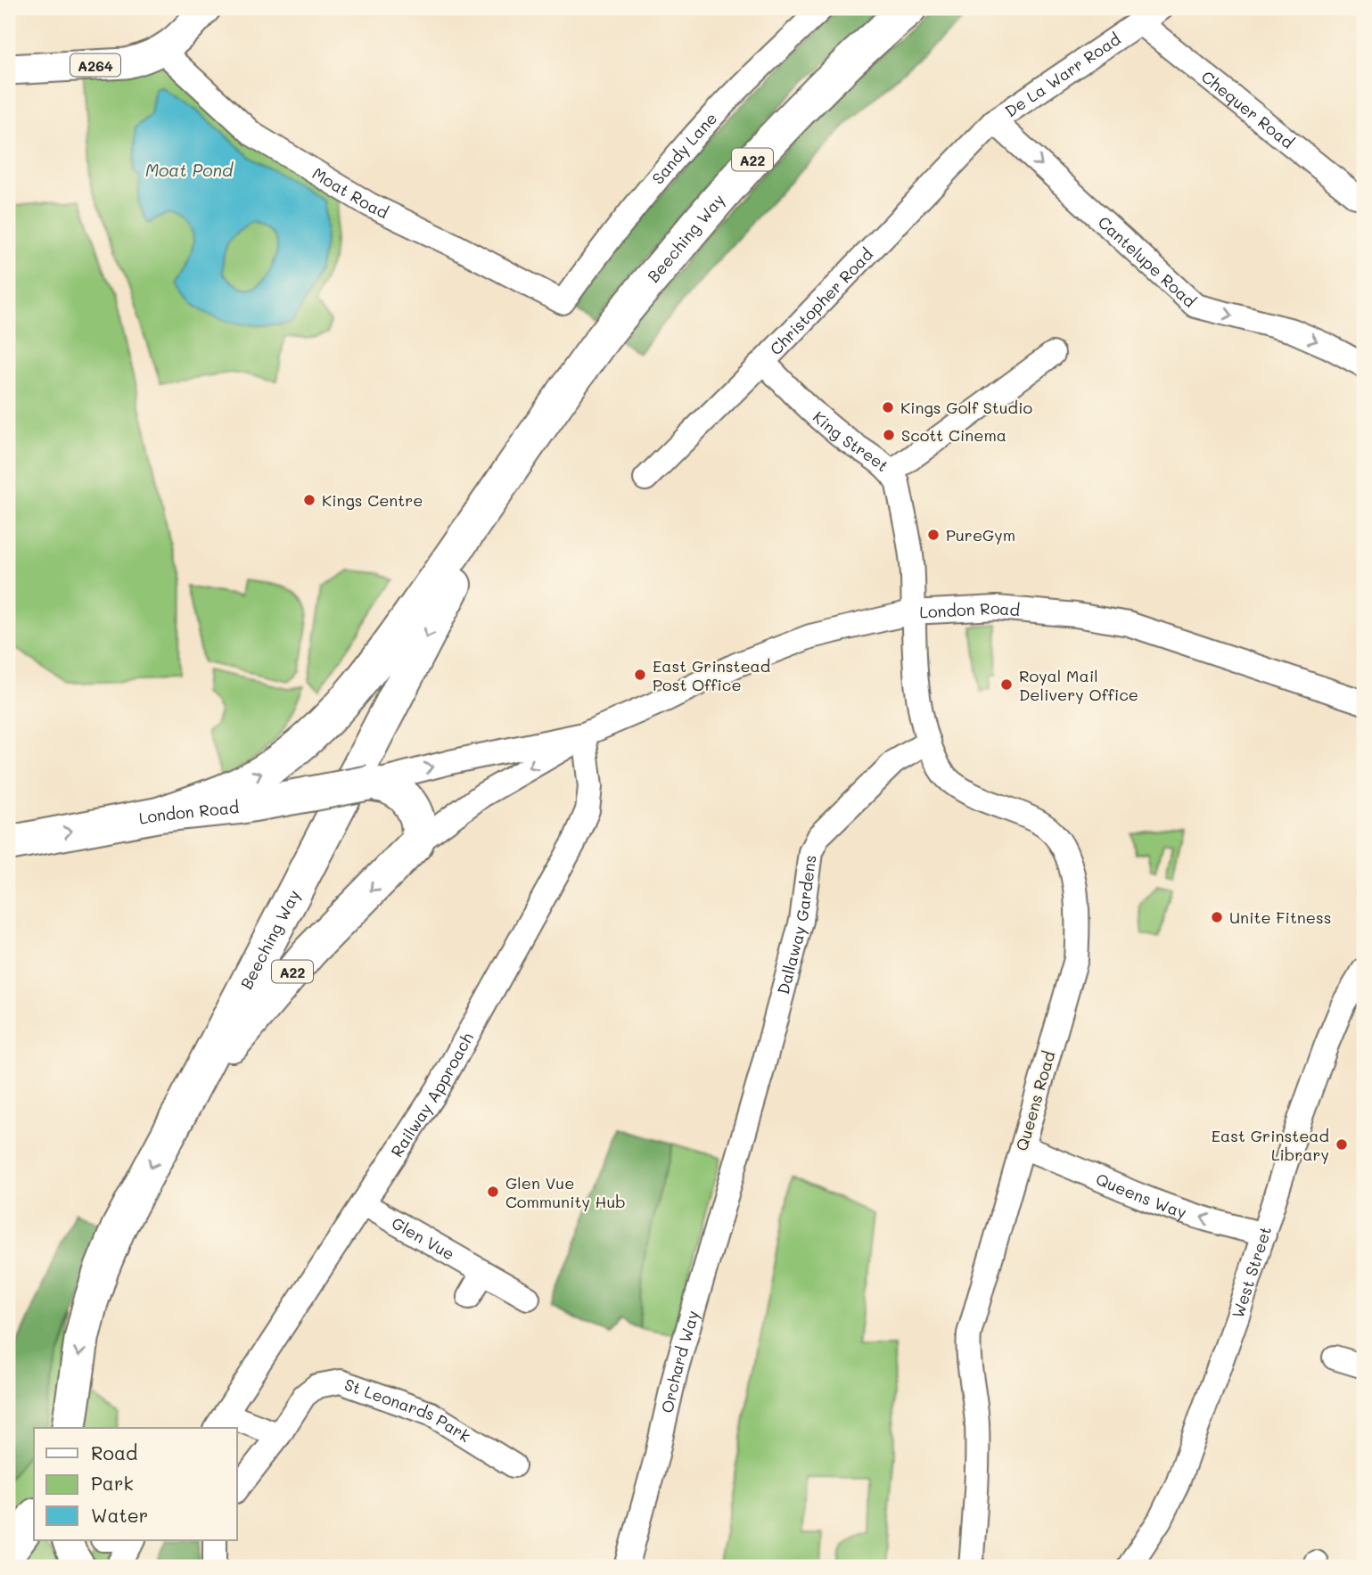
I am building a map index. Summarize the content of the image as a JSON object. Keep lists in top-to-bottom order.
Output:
{
  "streets": {
    "highway": ["A22", "Beeching Way", "London Road"],
    "main road": ["A264"],
    "street": [
      "De La Warr Road",
      "Chequer Road",
      "Sandy Lane",
      "Moat Road",
      "Cantelupe Road",
      "Christopher Road",
      "King Street",
      "Dallaway Gardens",
      "Railway Approach",
      "Queens Road",
      "Queens Way",
      "Glen Vue",
      "West Street",
      "Orchard Way",
      "St Leonards Park"
    ]
  },
  "crossings": [
    ["A264", "Moat Road"],
    ["De La Warr Road", "Chequer Road"],
    ["De La Warr Road", "Cantelupe Road"],
    ["De La Warr Road", "Christopher Road"],
    ["Sandy Lane", "Moat Road"],
    ["Beeching Way", "London Road"],
    ["Cantelupe Road", "Christopher Road"],
    ["Christopher Road", "King Street"],
    ["King Street", "London Road"],
    ["King Street", "Queens Road"],
    ["London Road", "Railway Approach"],
    ["Dallaway Gardens", "Queens Road"],
    ["Dallaway Gardens", "Orchard Way"],
    ["Railway Approach", "Glen Vue"],
    ["Queens Road", "Queens Way"],
    ["Queens Way", "West Street"]
  ],
  "one_way": ["Cantelupe Road", "Queens Way"],
  "water": ["Moat Pond"],
  "places": [
    "Kings Golf Studio",
    "Scott Cinema",
    "Kings Centre",
    "PureGym",
    "East Grinstead Post Office",
    "Royal Mail Delivery Office",
    "Unite Fitness",
    "East Grinstead Library",
    "Glen Vue Community Hub"
  ],
  "legend": ["Road", "Park", "Water"]
}
